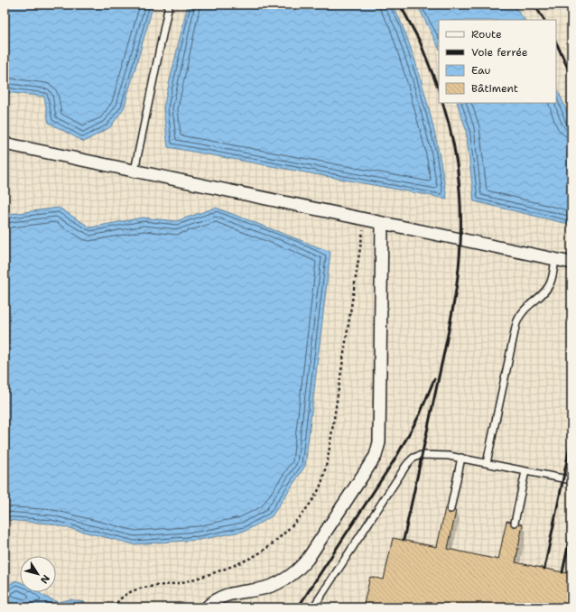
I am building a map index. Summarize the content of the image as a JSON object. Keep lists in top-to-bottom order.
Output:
{
  "legend": [
    "Route",
    "Voie ferrée",
    "Eau",
    "Bâtiment"
  ],
  "north": "bottom right"
}
